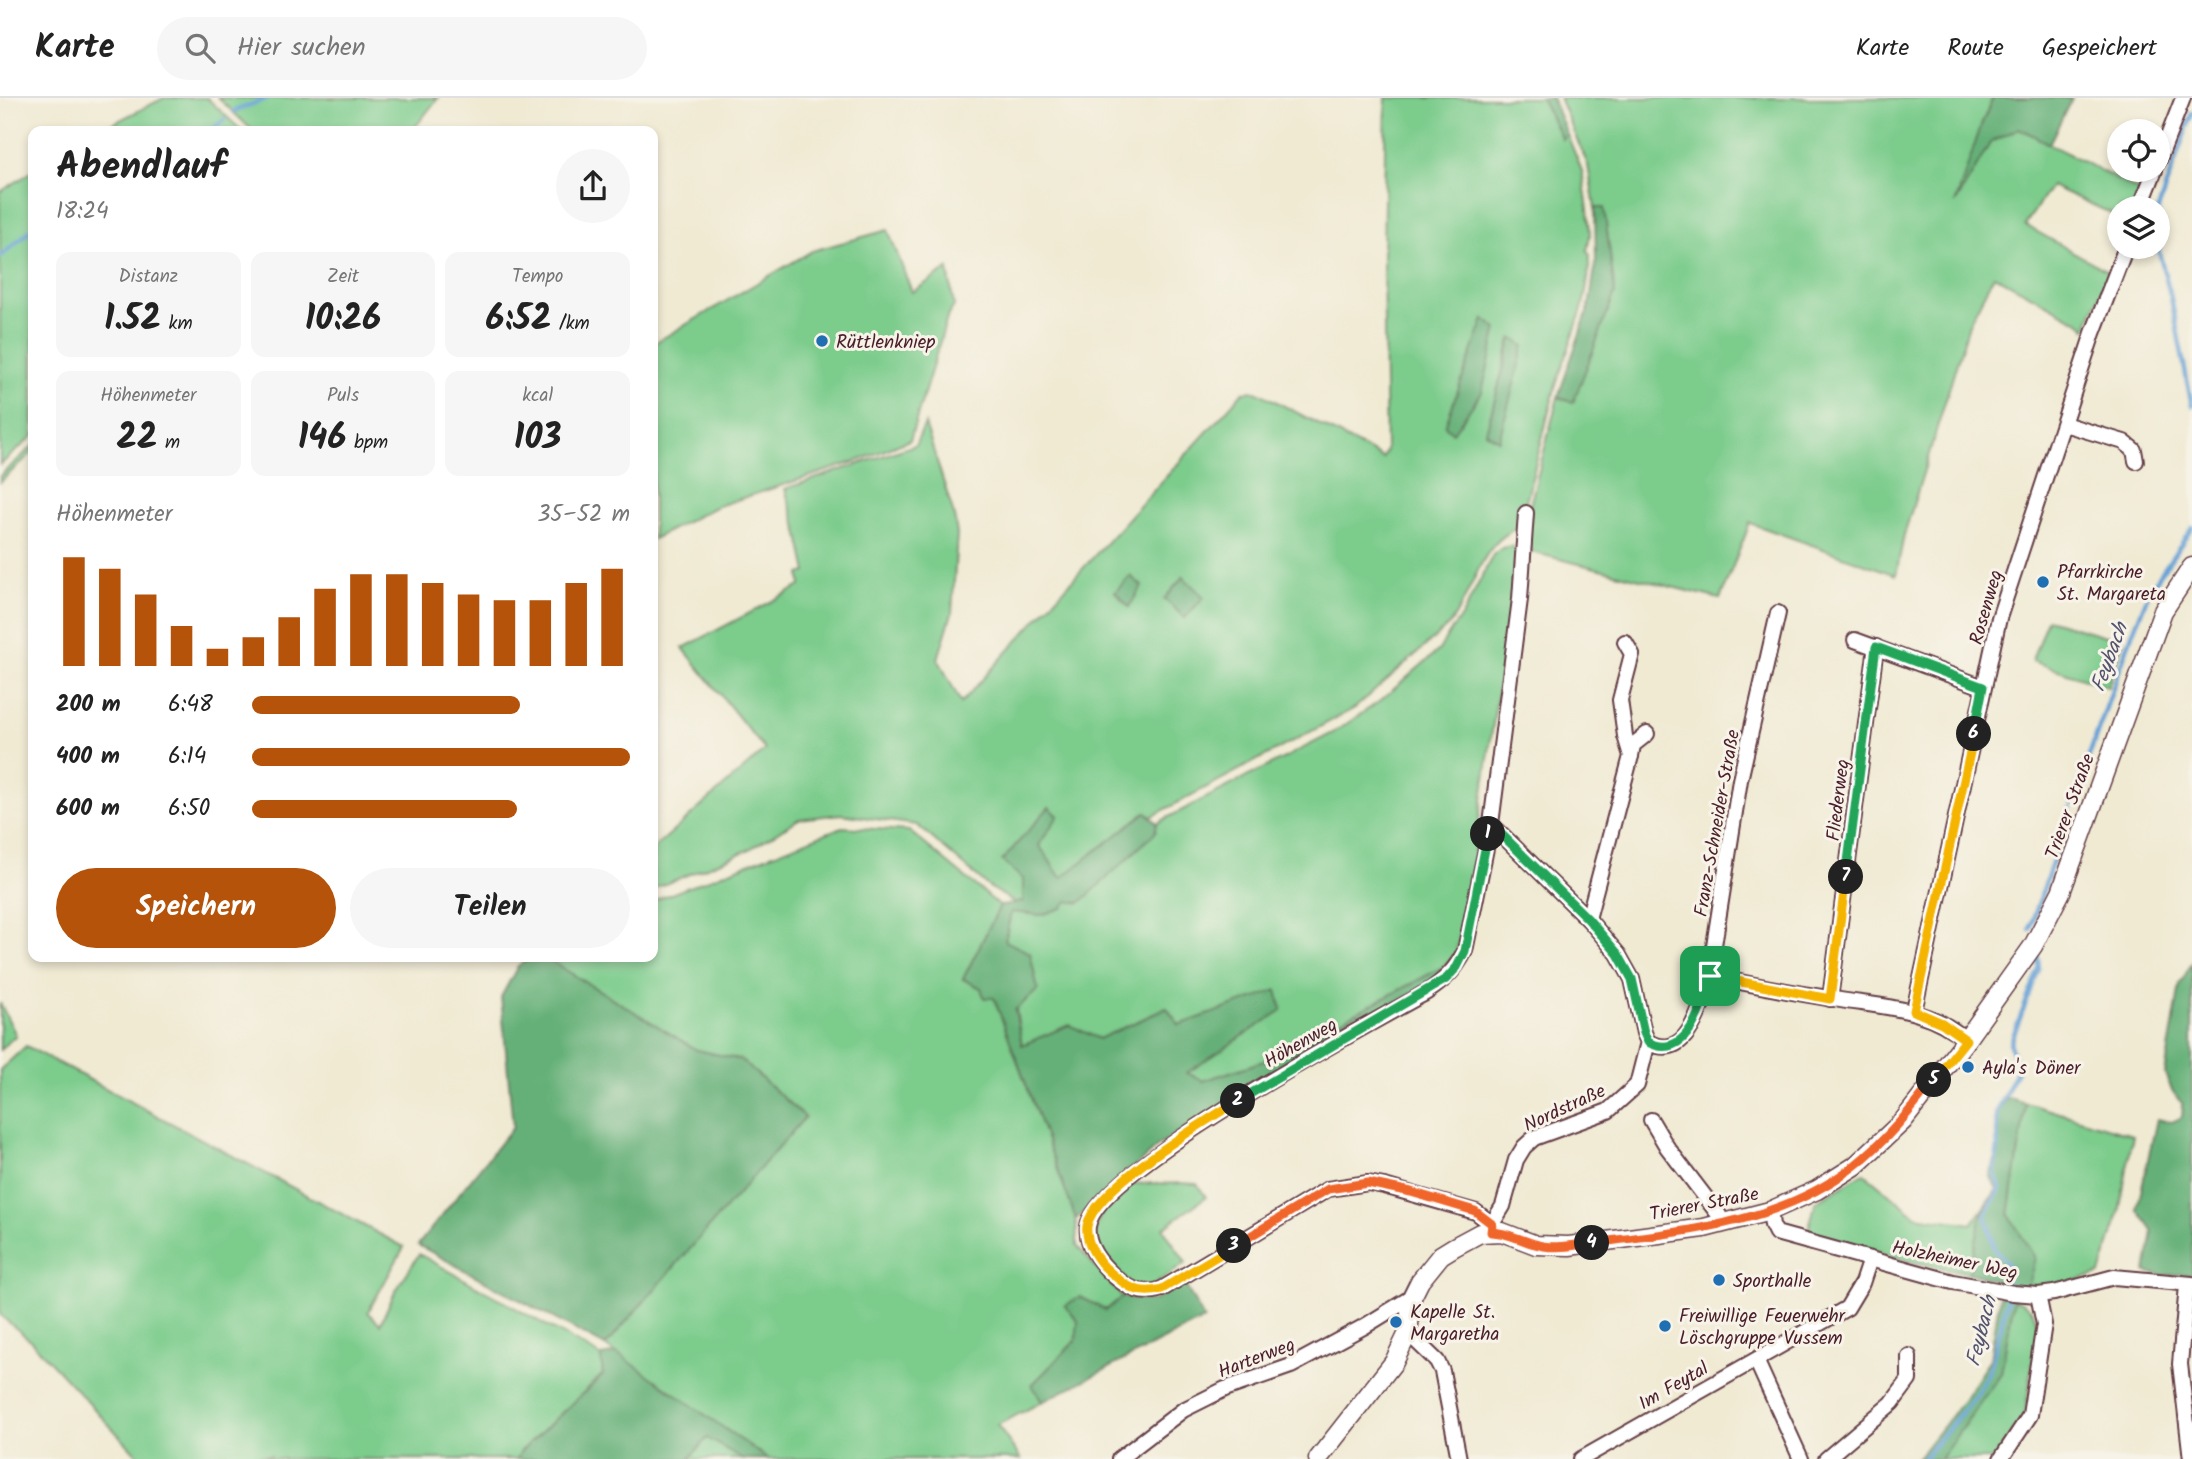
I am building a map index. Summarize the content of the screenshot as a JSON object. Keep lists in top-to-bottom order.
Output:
{
  "streets": {
    "main road": ["Trierer Straße"],
    "street": [
      "Rosenweg",
      "Fliederweg",
      "Franz-Schneider-Straße",
      "Höhenweg",
      "Nordstraße",
      "Holzheimer Weg",
      "Harterweg",
      "Im Feytal"
    ]
  },
  "crossings": [
    ["Trierer Straße", "Höhenweg"],
    ["Trierer Straße", "Nordstraße"],
    ["Trierer Straße", "Holzheimer Weg"],
    ["Franz-Schneider-Straße", "Nordstraße"],
    ["Höhenweg", "Nordstraße"],
    ["Holzheimer Weg", "Im Feytal"]
  ],
  "water": ["Feybach"],
  "places": [
    "Rüttlenkniep",
    "Pfarrkirche St. Margareta",
    "Ayla's Döner",
    "Sporthalle",
    "Kapelle St. Margaretha",
    "Freiwillige Feuerwehr Löschgruppe Vussem"
  ],
  "page": {
    "header": "Karte",
    "search": "Hier suchen",
    "nav": ["Karte", "Route", "Gespeichert"],
    "heading": ["Abendlauf", "18:24"],
    "stats": [
      ["Distanz", "1.52 km"],
      ["Zeit", "10:26"],
      ["Tempo", "6:52 /km"],
      ["Höhenmeter", "22 m"],
      ["Puls", "146 bpm"],
      ["kcal", "103"]
    ],
    "chart": ["Höhenmeter", "35–52 m"],
    "list": [
      {
        "name": "200 m",
        "note": "6:48"
      },
      {
        "name": "400 m",
        "note": "6:14"
      },
      {
        "name": "600 m",
        "note": "6:50"
      }
    ],
    "pins": [
      "6",
      "1",
      "7",
      "5",
      "2",
      "4",
      "3"
    ],
    "buttons": ["Speichern", "Teilen"]
  }
}
